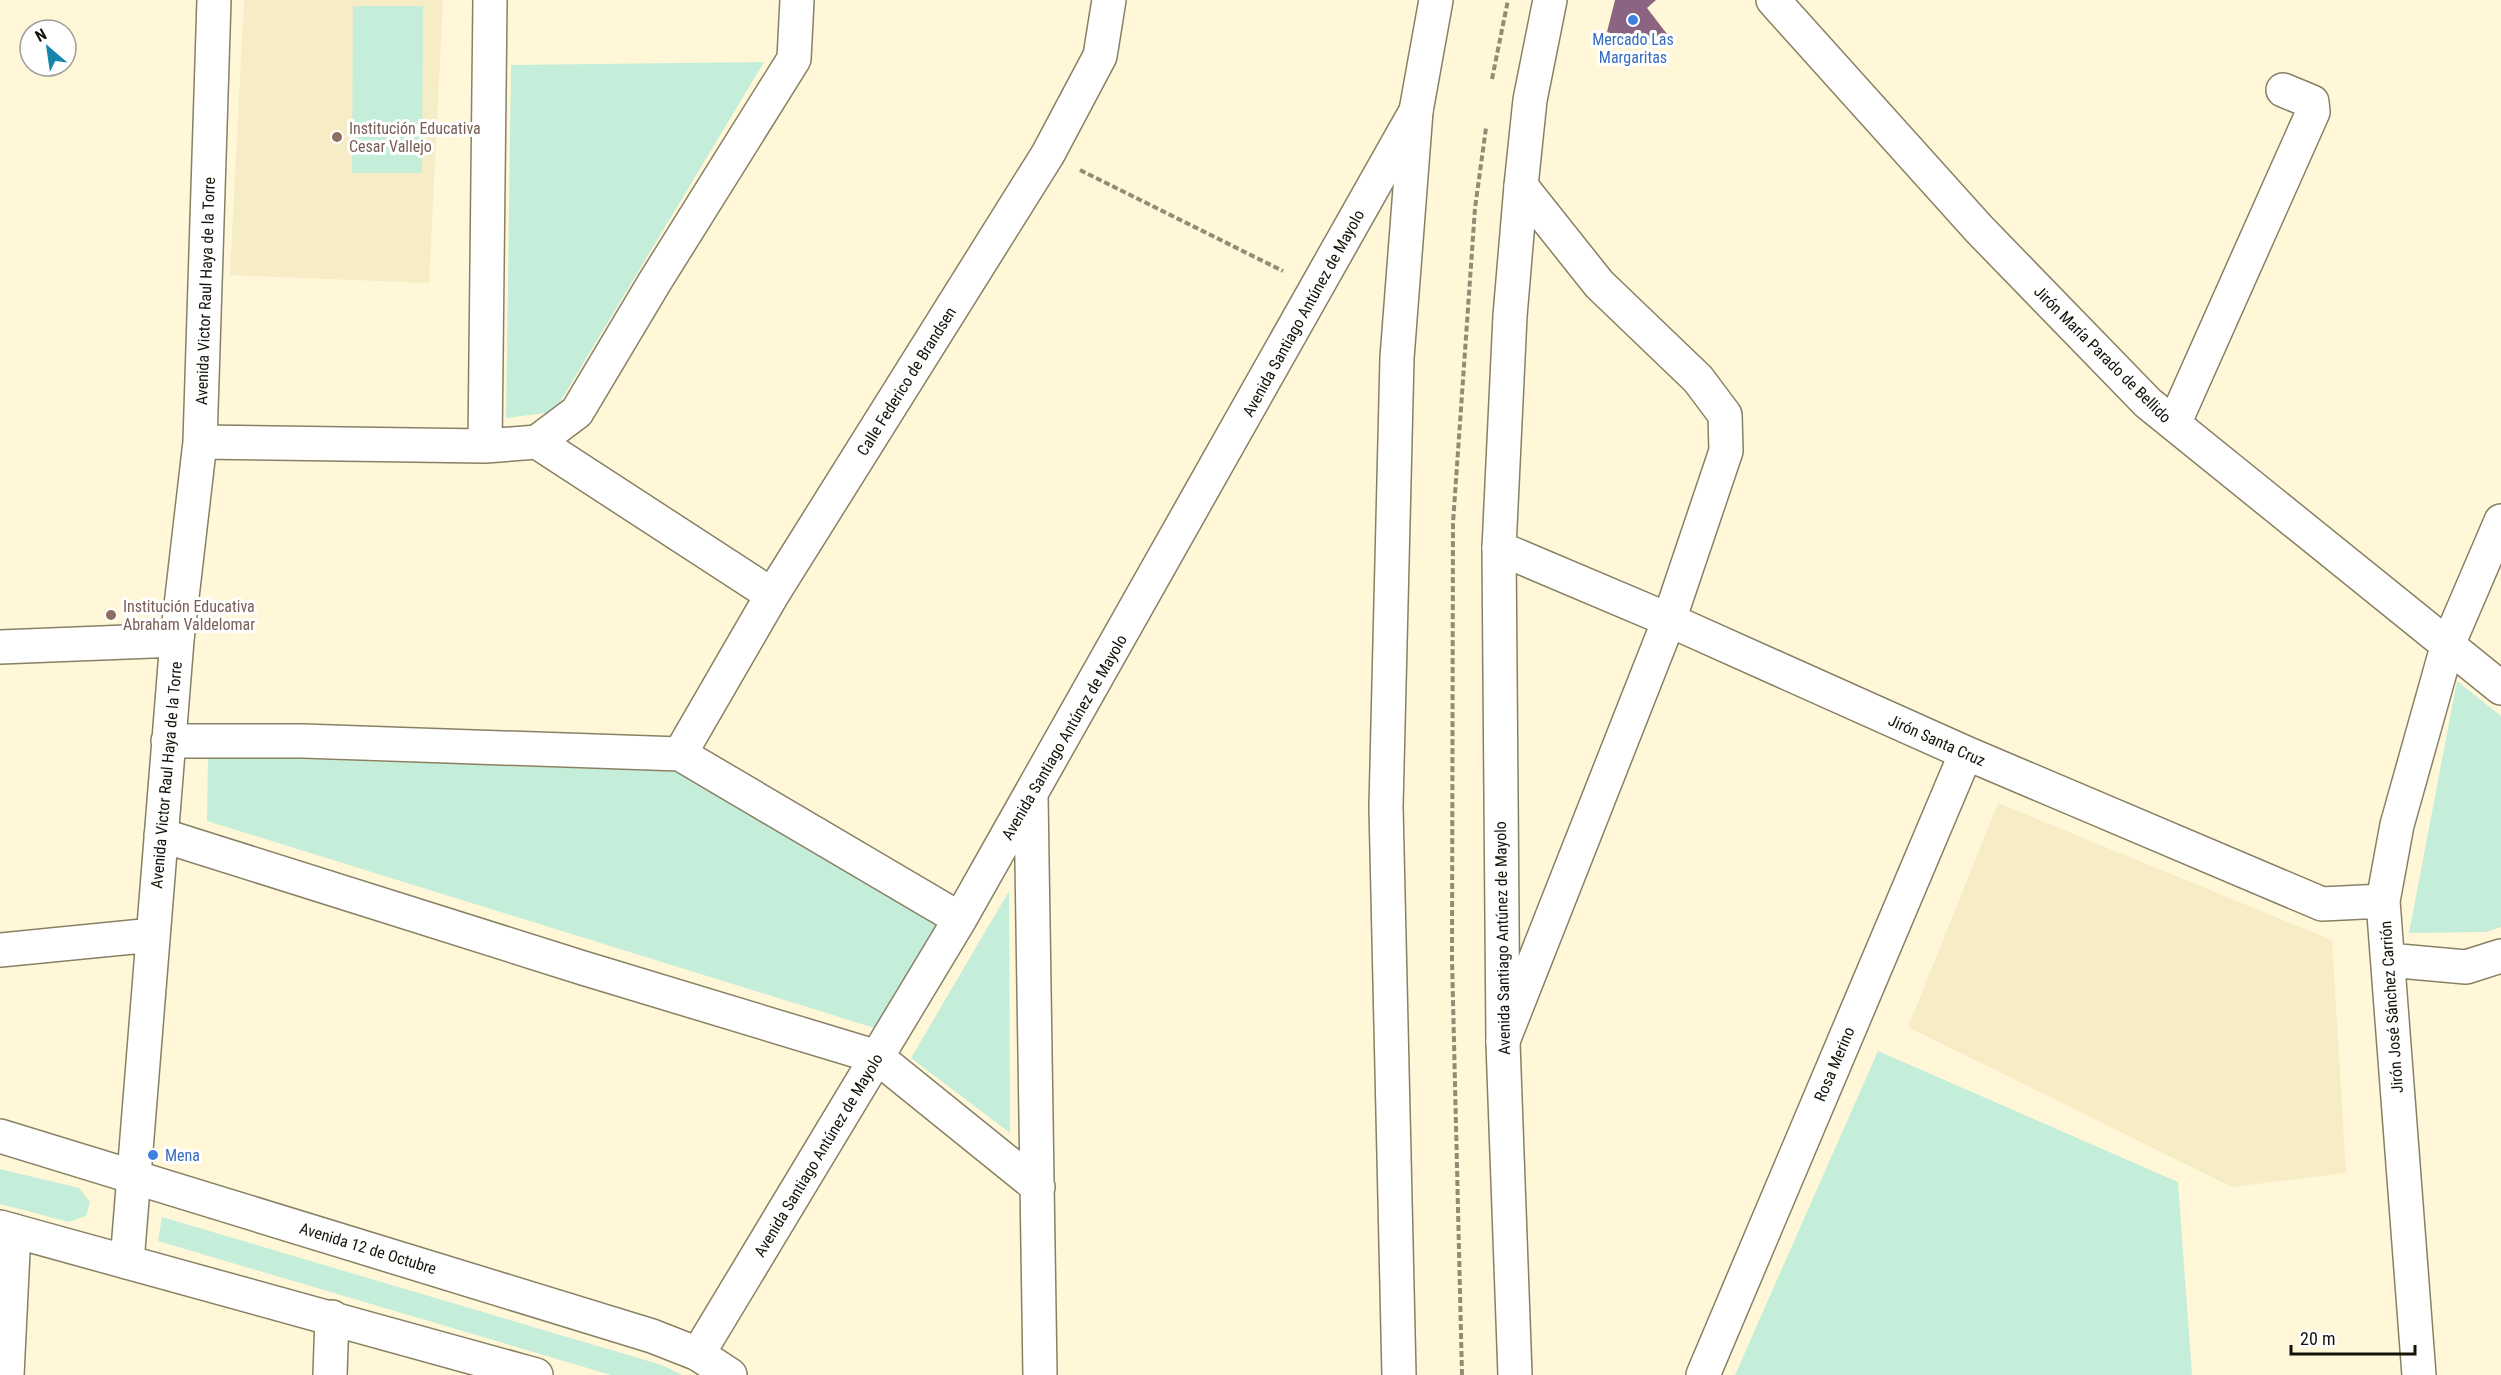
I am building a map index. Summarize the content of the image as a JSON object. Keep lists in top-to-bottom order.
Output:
{
  "streets": {
    "street": [
      "Avenida Victor Raul Haya de la Torre",
      "Avenida Santiago Antúnez de Mayolo",
      "Jirón María Parado de Bellido",
      "Calle Federico de Brandsen",
      "Jirón Santa Cruz",
      "Jirón José Sánchez Carrión",
      "Rosa Merino",
      "Avenida 12 de Octubre"
    ]
  },
  "crossings": [
    ["Avenida Victor Raul Haya de la Torre", "Avenida 12 de Octubre"],
    ["Avenida Santiago Antúnez de Mayolo", "Jirón Santa Cruz"],
    ["Avenida Santiago Antúnez de Mayolo", "Avenida 12 de Octubre"],
    ["Jirón María Parado de Bellido", "Jirón José Sánchez Carrión"],
    ["Jirón Santa Cruz", "Jirón José Sánchez Carrión"],
    ["Jirón Santa Cruz", "Rosa Merino"]
  ],
  "places": [
    "Mercado Las Margaritas",
    "Institución Educativa Cesar Vallejo",
    "Institución Educativa Abraham Valdelomar",
    "Mena"
  ],
  "scale_bar": "20 m",
  "north": "top left"
}
